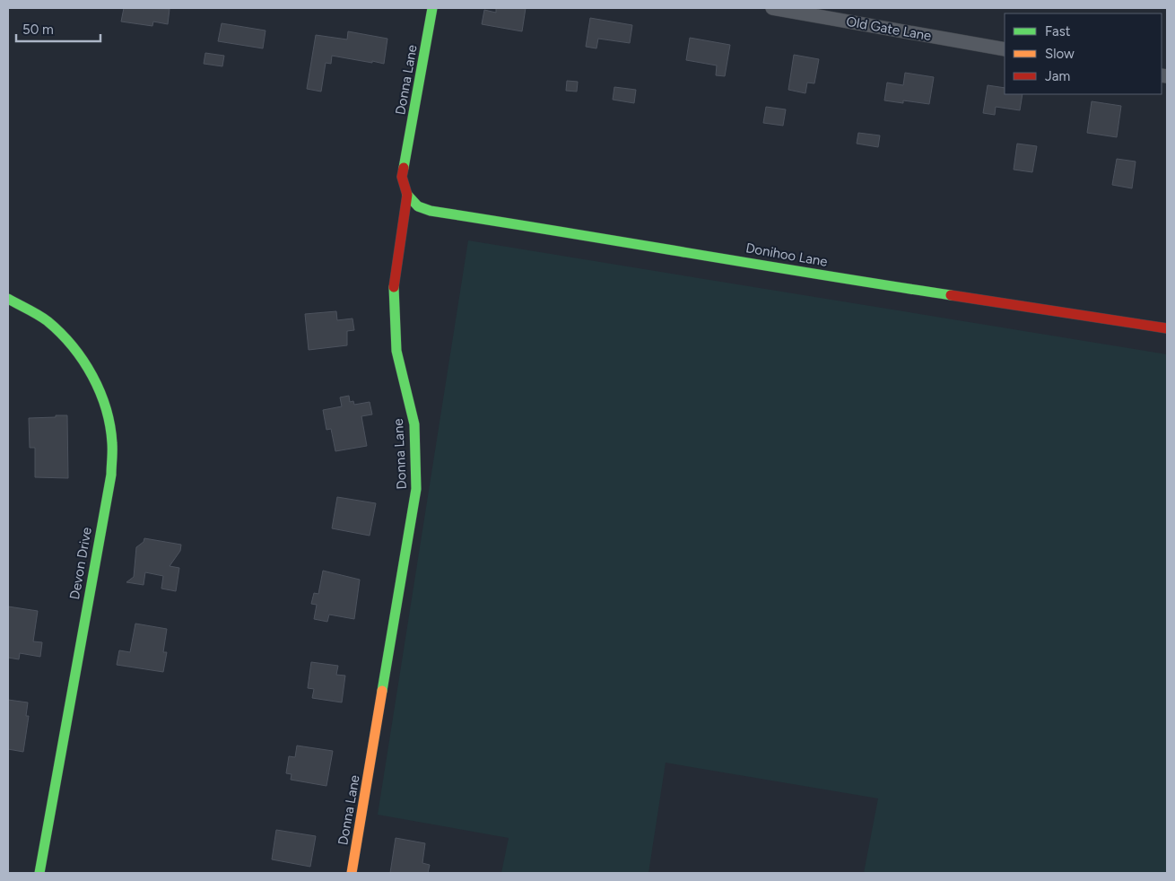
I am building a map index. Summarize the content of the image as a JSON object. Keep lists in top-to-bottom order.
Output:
{
  "streets": {
    "street": [
      "Old Gate Lane",
      "Donna Lane",
      "Donihoo Lane",
      "Devon Drive"
    ]
  },
  "crossings": [
    ["Donna Lane", "Donihoo Lane"]
  ],
  "legend": ["Fast", "Slow", "Jam"],
  "scale_bar": "50 m"
}
